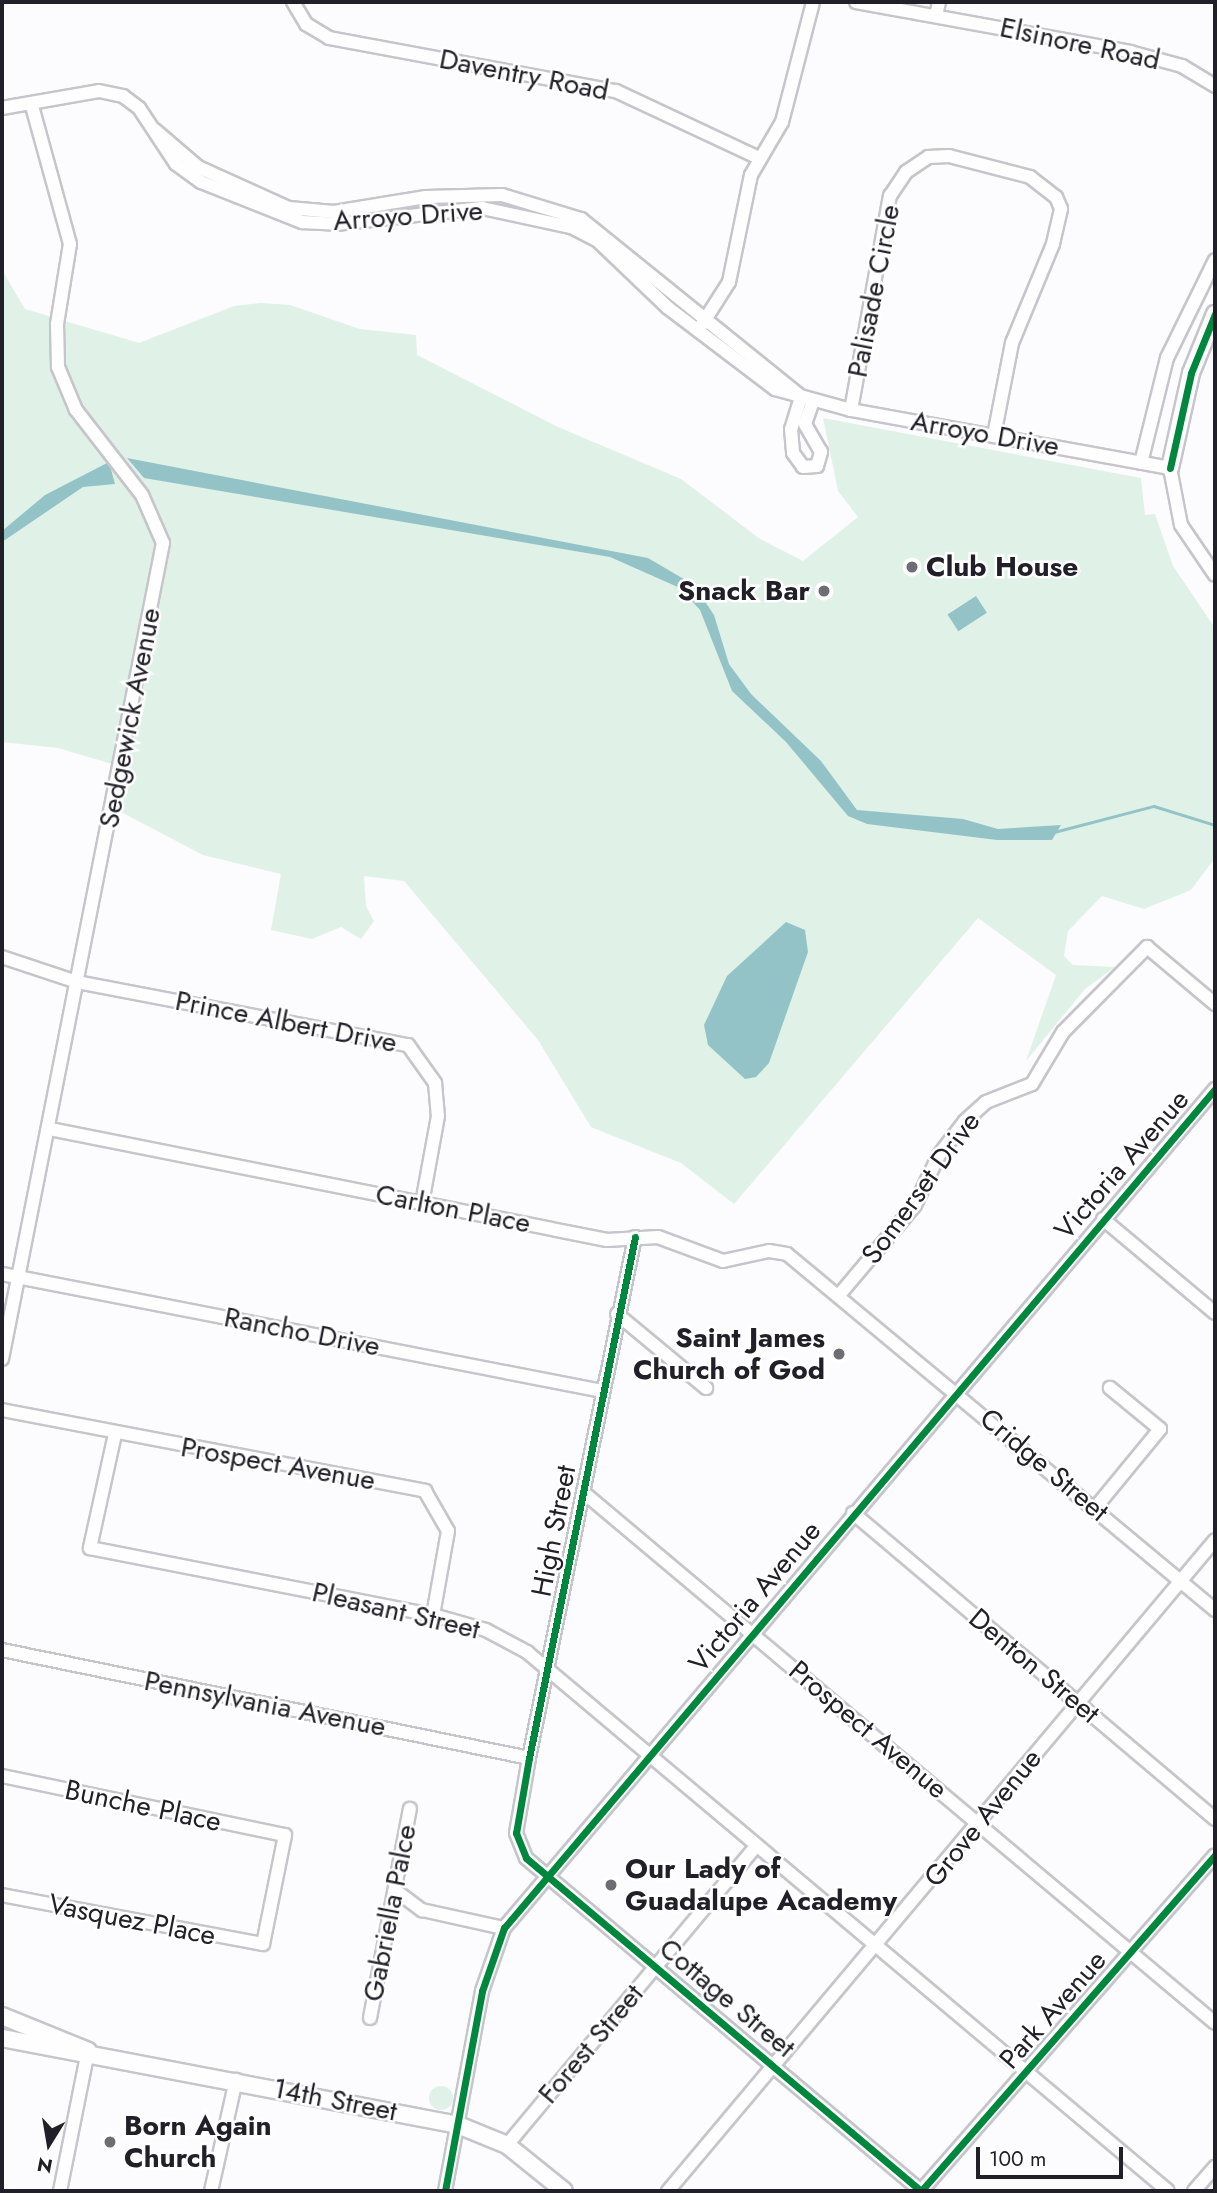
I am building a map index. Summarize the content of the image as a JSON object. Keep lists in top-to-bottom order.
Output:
{
  "streets": {
    "main road": ["14th Street"],
    "street": [
      "Elsinore Road",
      "Daventry Road",
      "Arroyo Drive",
      "Palisade Circle",
      "Sedgewick Avenue",
      "Prince Albert Drive",
      "Victoria Avenue",
      "Somerset Drive",
      "Carlton Place",
      "Rancho Drive",
      "Prospect Avenue",
      "Cridge Street",
      "High Street",
      "Pleasant Street",
      "Denton Street",
      "Pennsylvania Avenue",
      "Bunche Place",
      "Grove Avenue",
      "Gabriella Palce",
      "Vasquez Place",
      "Cottage Street",
      "Park Avenue",
      "Forest Street"
    ]
  },
  "crossings": [
    ["Arroyo Drive", "Palisade Circle"],
    ["Arroyo Drive", "Sedgewick Avenue"],
    ["Sedgewick Avenue", "Prince Albert Drive"],
    ["Sedgewick Avenue", "Carlton Place"],
    ["Sedgewick Avenue", "Rancho Drive"],
    ["Prince Albert Drive", "Carlton Place"],
    ["Victoria Avenue", "Prospect Avenue"],
    ["Victoria Avenue", "Cridge Street"],
    ["Victoria Avenue", "Pleasant Street"],
    ["Victoria Avenue", "Denton Street"],
    ["Victoria Avenue", "Cottage Street"],
    ["Victoria Avenue", "14th Street"],
    ["Somerset Drive", "Carlton Place"],
    ["Somerset Drive", "Cridge Street"],
    ["Carlton Place", "Cridge Street"],
    ["Carlton Place", "High Street"],
    ["Rancho Drive", "High Street"],
    ["Prospect Avenue", "High Street"],
    ["Prospect Avenue", "Pleasant Street"],
    ["Prospect Avenue", "Grove Avenue"],
    ["Prospect Avenue", "Park Avenue"],
    ["Cridge Street", "Grove Avenue"],
    ["High Street", "Pleasant Street"],
    ["High Street", "Pennsylvania Avenue"],
    ["High Street", "Cottage Street"],
    ["Pleasant Street", "Grove Avenue"],
    ["Pleasant Street", "Park Avenue"],
    ["Pleasant Street", "Forest Street"],
    ["Denton Street", "Grove Avenue"],
    ["Bunche Place", "Vasquez Place"],
    ["Grove Avenue", "Cottage Street"],
    ["Cottage Street", "Park Avenue"],
    ["Cottage Street", "Forest Street"],
    ["Forest Street", "14th Street"]
  ],
  "places": [
    "Club House",
    "Snack Bar",
    "Saint James Church of God",
    "Our Lady of Guadalupe Academy",
    "Born Again Church"
  ],
  "scale_bar": "100 m",
  "north": "bottom"
}
